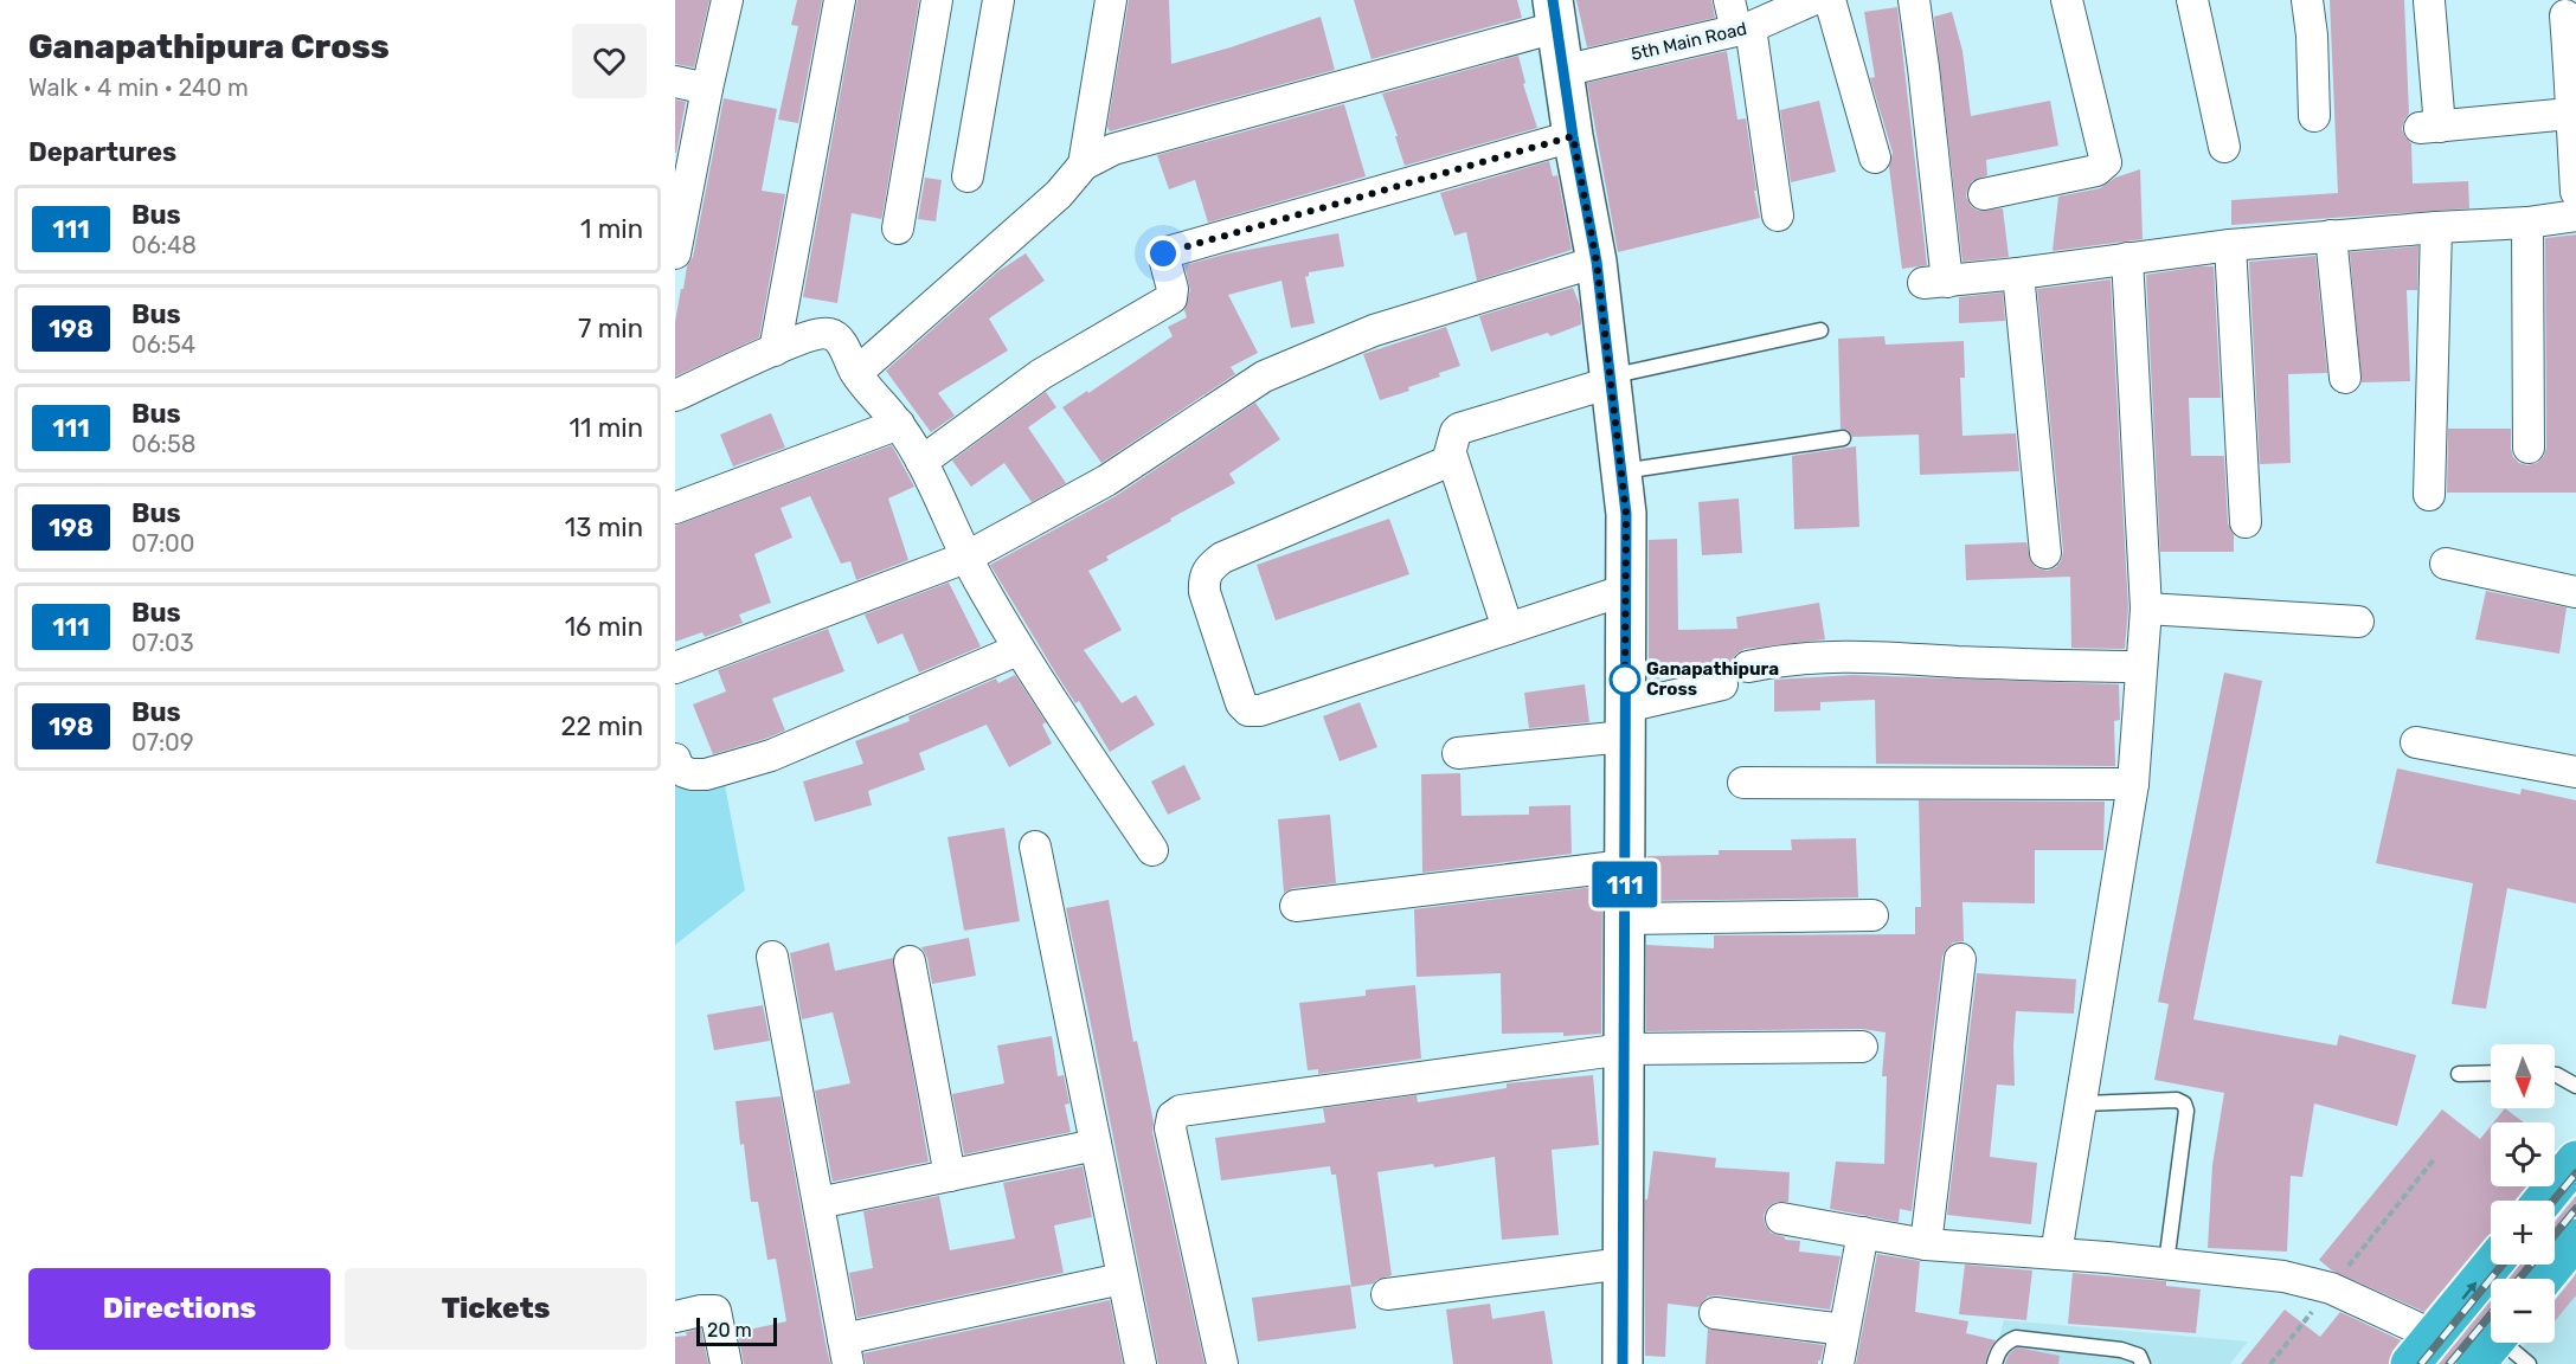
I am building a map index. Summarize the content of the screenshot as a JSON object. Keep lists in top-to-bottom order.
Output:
{
  "streets": {
    "street": ["5th Main Road"]
  },
  "places": ["Ganapathipura Cross"],
  "lines": ["bus line 111"],
  "scale_bar": "20 m",
  "north": "bottom",
  "page": {
    "heading": [
      ["Ganapathipura Cross", "Walk · 4 min · 240 m"],
      "Departures"
    ],
    "on_map": "111",
    "list": [
      {
        "mark": "111",
        "name": "Bus",
        "note": "06:48",
        "value": "1 min"
      },
      {
        "mark": "198",
        "name": "Bus",
        "note": "06:54",
        "value": "7 min"
      },
      {
        "mark": "111",
        "name": "Bus",
        "note": "06:58",
        "value": "11 min"
      },
      {
        "mark": "198",
        "name": "Bus",
        "note": "07:00",
        "value": "13 min"
      },
      {
        "mark": "111",
        "name": "Bus",
        "note": "07:03",
        "value": "16 min"
      },
      {
        "mark": "198",
        "name": "Bus",
        "note": "07:09",
        "value": "22 min"
      }
    ],
    "map_buttons": ["+", "−"],
    "buttons": ["Directions", "Tickets"],
    "scale": "20 m"
  }
}
